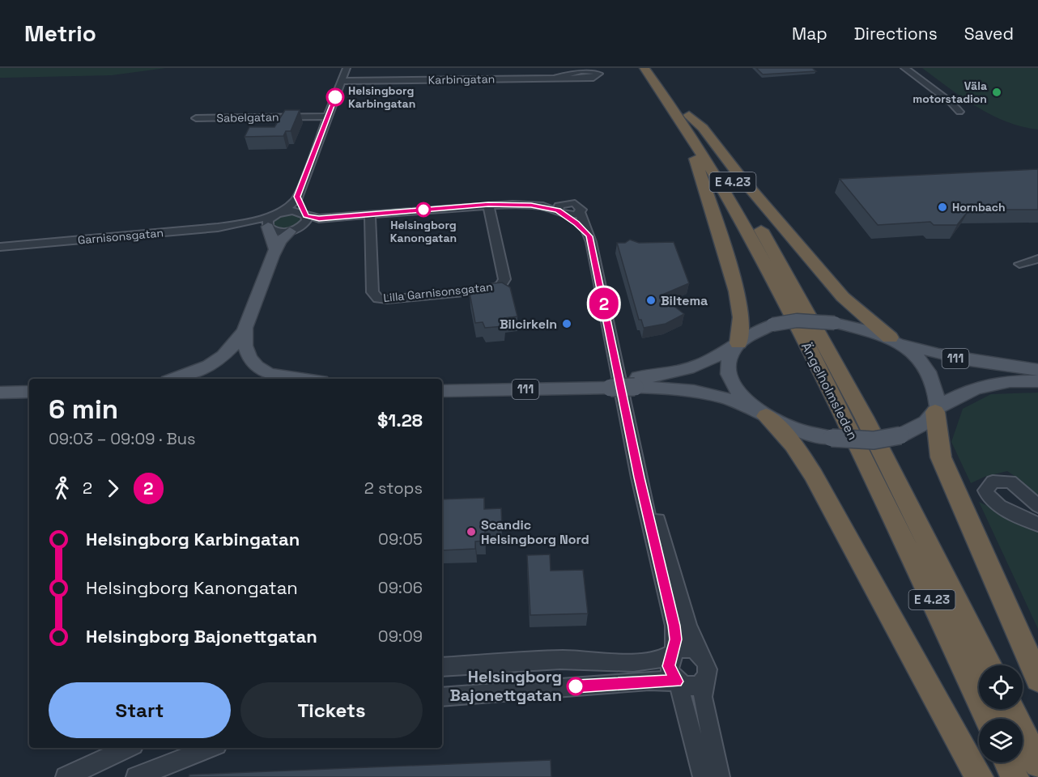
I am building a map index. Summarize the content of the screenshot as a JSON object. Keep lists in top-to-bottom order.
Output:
{
  "streets": {
    "highway": ["E 4.23", "Ängelholmsleden"],
    "main road": ["111"],
    "street": [
      "Karbingatan",
      "Sabelgatan",
      "Garnisonsgatan",
      "Lilla Garnisonsgatan"
    ]
  },
  "places": [
    "Väla motorstadion",
    "Helsingborg Karbingatan",
    "Hornbach",
    "Helsingborg Kanongatan",
    "Biltema",
    "Bilcirkeln",
    "Scandic Helsingborg Nord",
    "Helsingborg Bajonettgatan"
  ],
  "lines": ["bus line 2"],
  "page": {
    "header": "Metrio",
    "nav": ["Map", "Directions", "Saved"],
    "on_map": "2",
    "heading": ["6 min", "09:03 – 09:09 · Bus", "$1.28"],
    "legs": ["2", "2", "2 stops"],
    "list": [
      {
        "name": "Helsingborg Karbingatan",
        "value": "09:05"
      },
      {
        "name": "Helsingborg Kanongatan",
        "value": "09:06"
      },
      {
        "name": "Helsingborg Bajonettgatan",
        "value": "09:09"
      }
    ],
    "buttons": ["Start", "Tickets"]
  }
}
